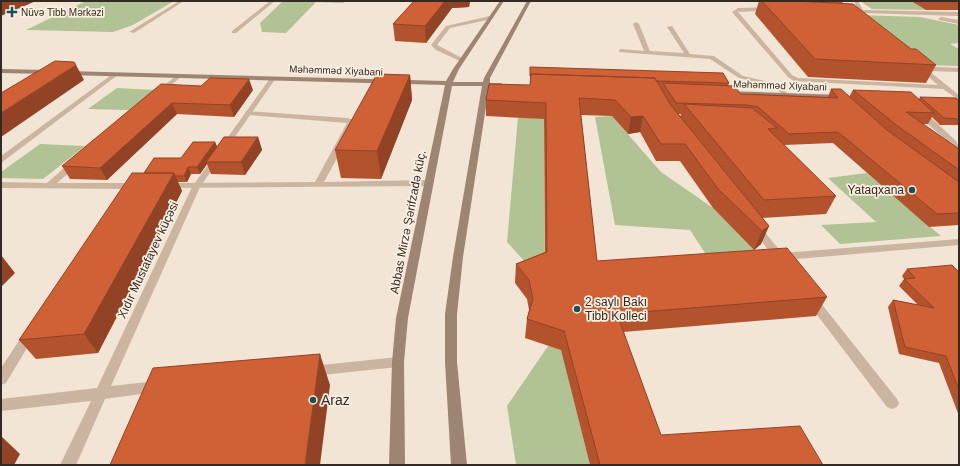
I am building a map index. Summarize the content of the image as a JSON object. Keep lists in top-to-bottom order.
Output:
{
  "streets": {
    "main road": ["Məhəmməd Xiyabani", "Abbas Mirzə Şərifzadə küç."],
    "street": ["Xıdır Mustafayev küçəsi"]
  },
  "crossings": [
    ["Məhəmməd Xiyabani", "Abbas Mirzə Şərifzadə küç."],
    ["Məhəmməd Xiyabani", "Xıdır Mustafayev küçəsi"]
  ],
  "places": {
    "health": ["Nüvə Tibb Mərkəzi"],
    "other": ["Yataqxana", "2 saylı Bakı Tibb Kolleci", "Araz"]
  }
}
